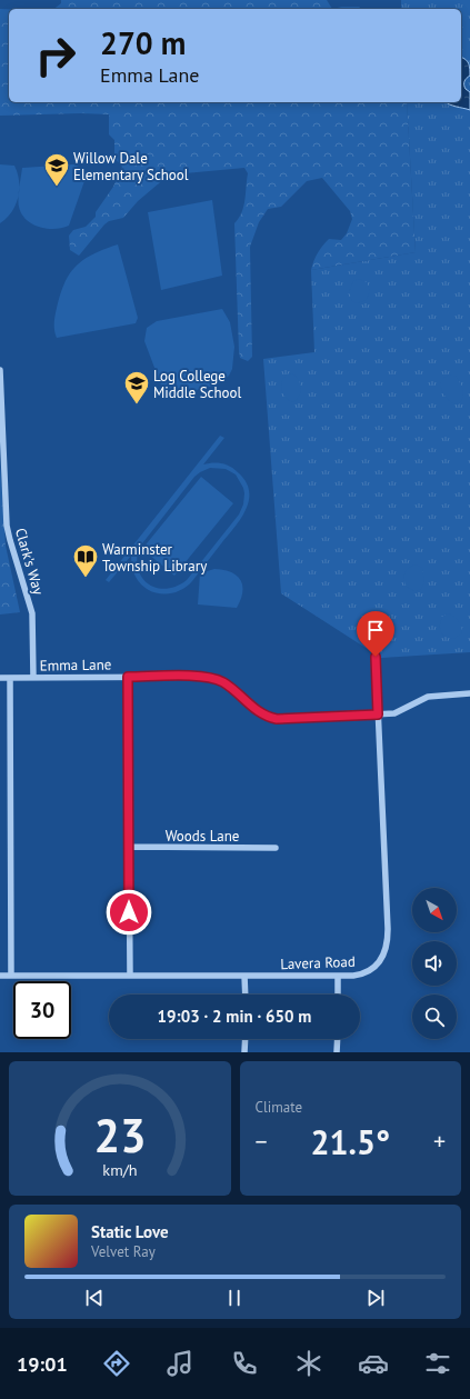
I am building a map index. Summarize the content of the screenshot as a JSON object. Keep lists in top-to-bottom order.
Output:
{
  "streets": {
    "street": [
      "Clark's Way",
      "Emma Lane",
      "Woods Lane",
      "Lavera Road"
    ]
  },
  "crossings": [
    ["Clark's Way", "Emma Lane"],
    ["Emma Lane", "Lavera Road"]
  ],
  "places": {
    "school or university": ["Willow Dale Elementary School", "Log College Middle School"],
    "library": ["Warminster Township Library"]
  },
  "north": "bottom right",
  "page": {
    "turn": ["270 m", "Emma Lane"],
    "limit": "30",
    "trip": "19:03 · 2 min · 650 m",
    "tile": "Climate",
    "heat": ["−", "21.5°", "+"],
    "song": ["Static Love", "Velvet Ray"],
    "tabs": "19:01",
    "gauge": ["23", "km/h"]
  }
}
